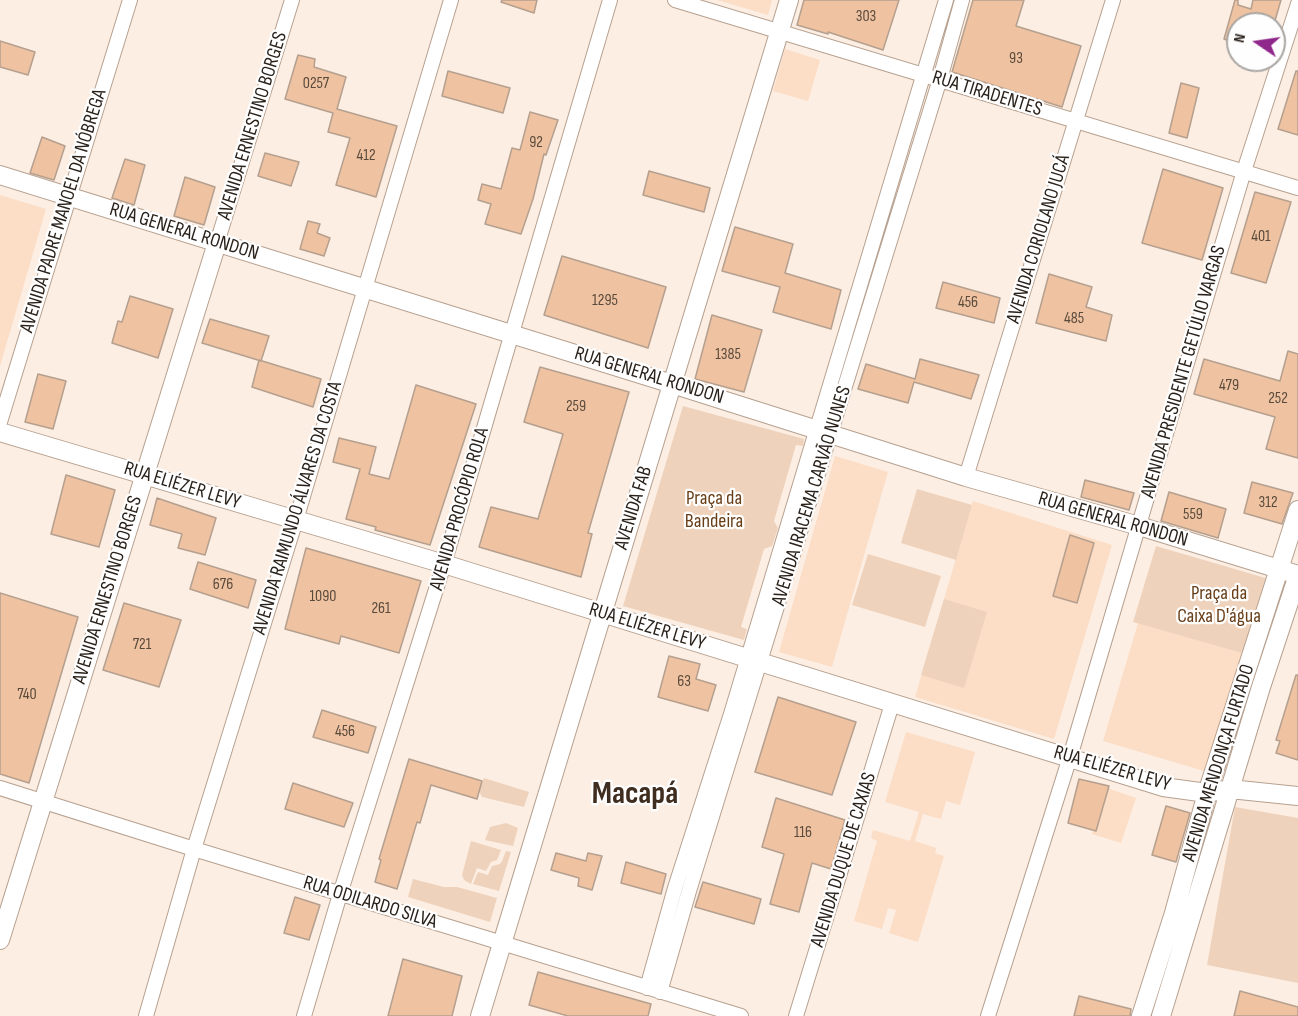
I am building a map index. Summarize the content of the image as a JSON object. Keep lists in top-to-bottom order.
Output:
{
  "streets": {
    "street": [
      "RUA TIRADENTES",
      "AVENIDA ERNESTINO BORGES",
      "AVENIDA PADRE MANOEL DA NÓBREGA",
      "RUA GENERAL RONDON",
      "AVENIDA CORIOLANO JUCÁ",
      "AVENIDA PRESIDENTE GETÚLIO VARGAS",
      "RUA ELIÉZER LEVY",
      "AVENIDA IRACEMA CARVÃO NUNES",
      "AVENIDA RAIMUNDO ÁLVARES DA COSTA",
      "AVENIDA FAB",
      "AVENIDA PROCÓPIO ROLA",
      "AVENIDA MENDONÇA FURTADO",
      "AVENIDA DUQUE DE CAXIAS",
      "RUA ODILARDO SILVA"
    ]
  },
  "crossings": [
    ["RUA TIRADENTES", "AVENIDA CORIOLANO JUCÁ"],
    ["RUA TIRADENTES", "AVENIDA PRESIDENTE GETÚLIO VARGAS"],
    ["RUA TIRADENTES", "AVENIDA IRACEMA CARVÃO NUNES"],
    ["RUA TIRADENTES", "AVENIDA FAB"],
    ["AVENIDA ERNESTINO BORGES", "RUA GENERAL RONDON"],
    ["AVENIDA ERNESTINO BORGES", "RUA ELIÉZER LEVY"],
    ["AVENIDA ERNESTINO BORGES", "RUA ODILARDO SILVA"],
    ["AVENIDA PADRE MANOEL DA NÓBREGA", "RUA GENERAL RONDON"],
    ["RUA GENERAL RONDON", "AVENIDA CORIOLANO JUCÁ"],
    ["RUA GENERAL RONDON", "AVENIDA PRESIDENTE GETÚLIO VARGAS"],
    ["RUA GENERAL RONDON", "AVENIDA IRACEMA CARVÃO NUNES"],
    ["RUA GENERAL RONDON", "AVENIDA RAIMUNDO ÁLVARES DA COSTA"],
    ["RUA GENERAL RONDON", "AVENIDA FAB"],
    ["RUA GENERAL RONDON", "AVENIDA PROCÓPIO ROLA"],
    ["RUA GENERAL RONDON", "AVENIDA MENDONÇA FURTADO"],
    ["AVENIDA PRESIDENTE GETÚLIO VARGAS", "RUA ELIÉZER LEVY"],
    ["RUA ELIÉZER LEVY", "AVENIDA IRACEMA CARVÃO NUNES"],
    ["RUA ELIÉZER LEVY", "AVENIDA RAIMUNDO ÁLVARES DA COSTA"],
    ["RUA ELIÉZER LEVY", "AVENIDA FAB"],
    ["RUA ELIÉZER LEVY", "AVENIDA PROCÓPIO ROLA"],
    ["RUA ELIÉZER LEVY", "AVENIDA MENDONÇA FURTADO"],
    ["RUA ELIÉZER LEVY", "AVENIDA DUQUE DE CAXIAS"],
    ["AVENIDA IRACEMA CARVÃO NUNES", "RUA ODILARDO SILVA"],
    ["AVENIDA RAIMUNDO ÁLVARES DA COSTA", "RUA ODILARDO SILVA"],
    ["AVENIDA FAB", "RUA ODILARDO SILVA"],
    ["AVENIDA PROCÓPIO ROLA", "RUA ODILARDO SILVA"]
  ],
  "districts": ["Macapá"],
  "parks": ["Praça da Bandeira", "Praça da Caixa D'água"],
  "house_numbers": [
    "303",
    "93",
    "0257",
    "92",
    "412",
    "401",
    "1295",
    "456",
    "485",
    "1385",
    "479",
    "252",
    "259",
    "312",
    "559",
    "676",
    "1090",
    "261",
    "721",
    "63",
    "740",
    "456",
    "116"
  ],
  "north": "left"
}
